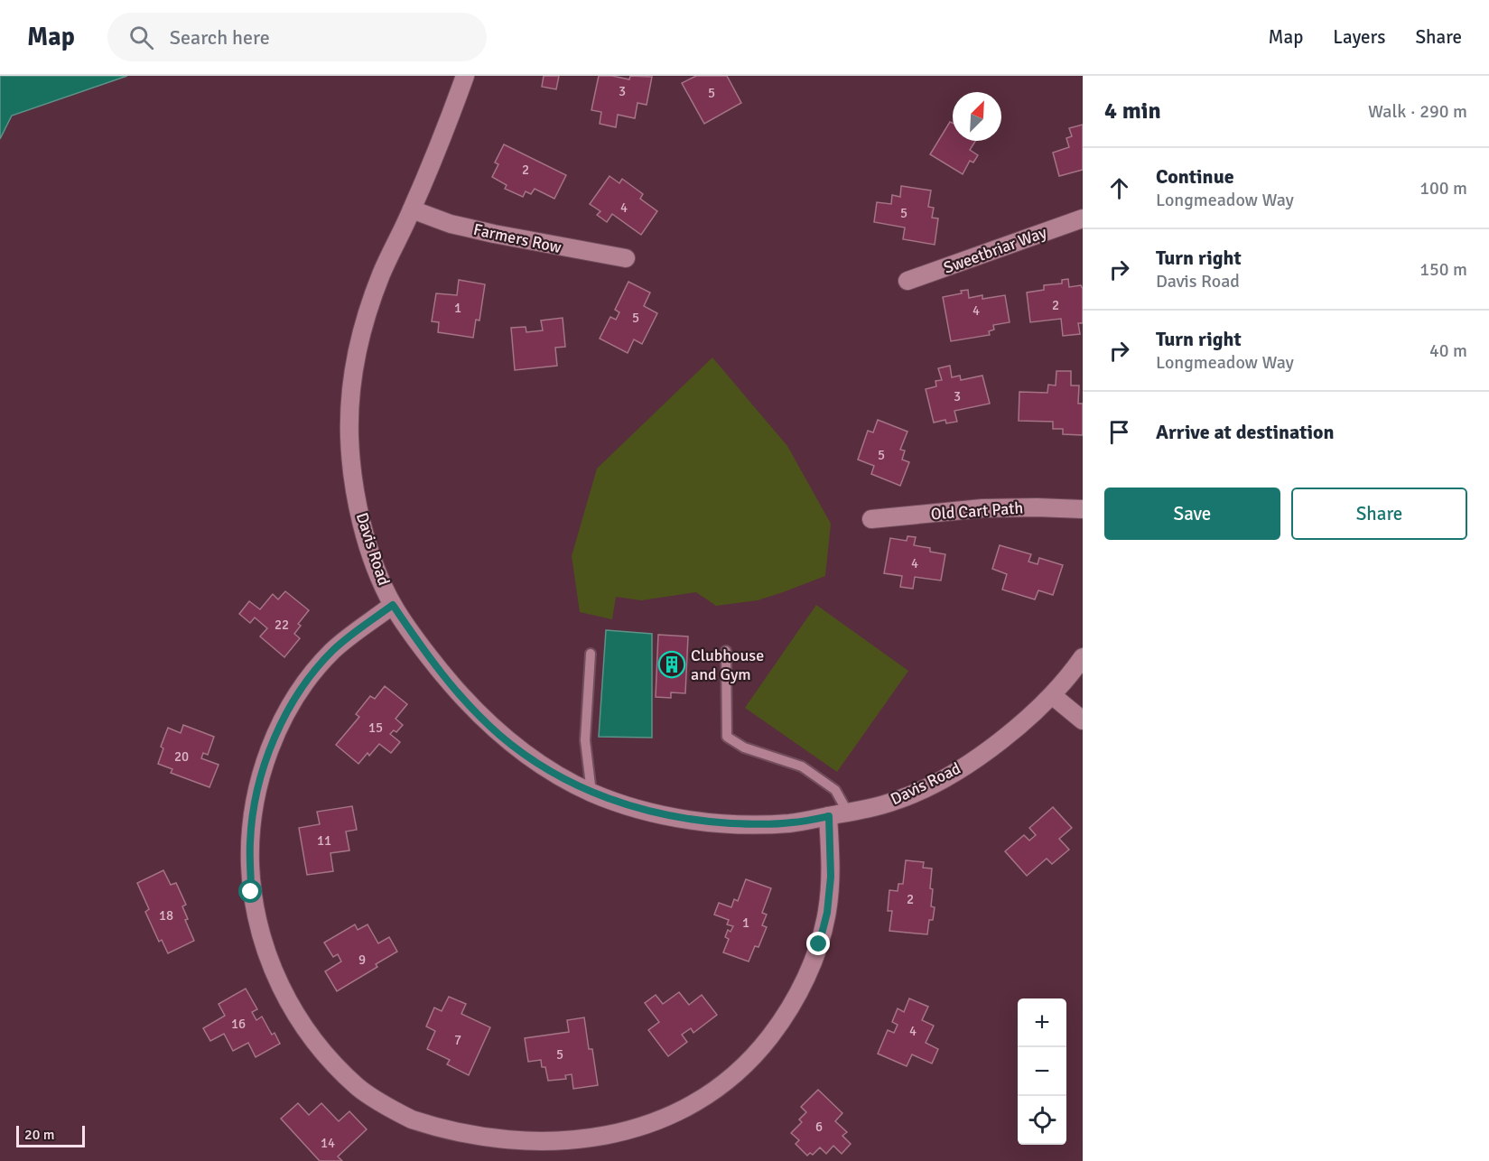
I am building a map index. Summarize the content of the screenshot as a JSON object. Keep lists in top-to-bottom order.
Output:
{
  "streets": {
    "street": [
      "Farmers Row",
      "Sweetbriar Way",
      "Old Cart Path",
      "Davis Road"
    ]
  },
  "crossings": [
    ["Farmers Row", "Davis Road"]
  ],
  "places": {
    "building": ["Clubhouse and Gym"]
  },
  "house_numbers": [
    "3",
    "5",
    "2",
    "4",
    "5",
    "2",
    "1",
    "4",
    "5",
    "3",
    "5",
    "4",
    "22",
    "15",
    "20",
    "11",
    "2",
    "18",
    "1",
    "9",
    "16",
    "4",
    "7",
    "5",
    "6",
    "14"
  ],
  "scale_bar": "20 m",
  "north": "top right",
  "page": {
    "header": "Map",
    "search": "Search here",
    "nav": ["Map", "Layers", "Share"],
    "heading": ["4 min", "Walk · 290 m"],
    "list": [
      ["Continue", "Longmeadow Way", "100 m"],
      ["Turn right", "Davis Road", "150 m"],
      ["Turn right", "Longmeadow Way", "40 m"],
      "Arrive at destination"
    ],
    "buttons": ["Save", "Share"],
    "map_buttons": ["+", "−"],
    "scale": "20 m"
  }
}
